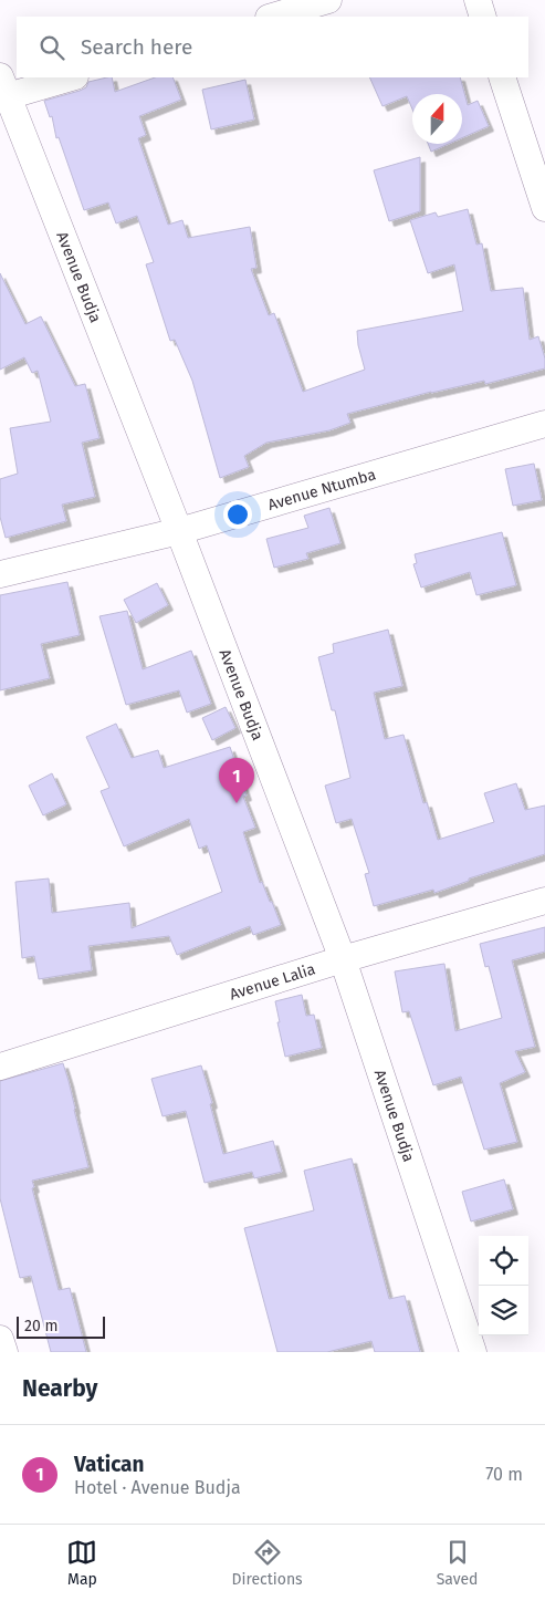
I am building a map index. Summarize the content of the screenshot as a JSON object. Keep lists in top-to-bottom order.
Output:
{
  "streets": {
    "street": ["Avenue Budja", "Avenue Ntumba", "Avenue Lalia"]
  },
  "crossings": [
    ["Avenue Budja", "Avenue Ntumba"],
    ["Avenue Budja", "Avenue Lalia"]
  ],
  "scale_bar": "20 m",
  "north": "top",
  "page": {
    "search": "Search here",
    "pins": "1",
    "scale": "20 m",
    "heading": "Nearby",
    "list": [
      {
        "mark": "1",
        "name": "Vatican",
        "note": "Hotel · Avenue Budja",
        "value": "70 m"
      }
    ],
    "nav": ["Map", "Directions", "Saved"]
  }
}
